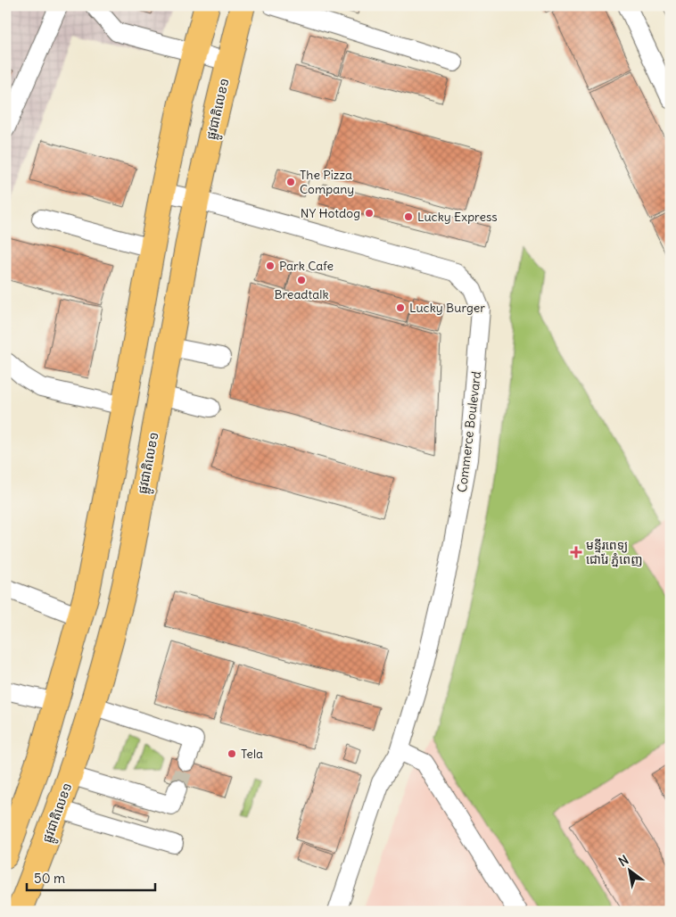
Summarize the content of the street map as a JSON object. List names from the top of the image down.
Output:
{
  "streets": {
    "highway": ["ផ្លូវជាតិលេខ១"],
    "street": ["Commerce Boulevard"]
  },
  "crossings": [
    ["ផ្លូវជាតិលេខ១", "Commerce Boulevard"]
  ],
  "places": {
    "other": [
      "The Pizza Company",
      "NY Hotdog",
      "Lucky Express",
      "Park Cafe",
      "Breadtalk",
      "Lucky Burger",
      "Tela"
    ],
    "health": ["មន្ទីរពេទ្យ ជោរែ ភ្នំពេញ"]
  },
  "scale_bar": "50 m",
  "north": "top left"
}
